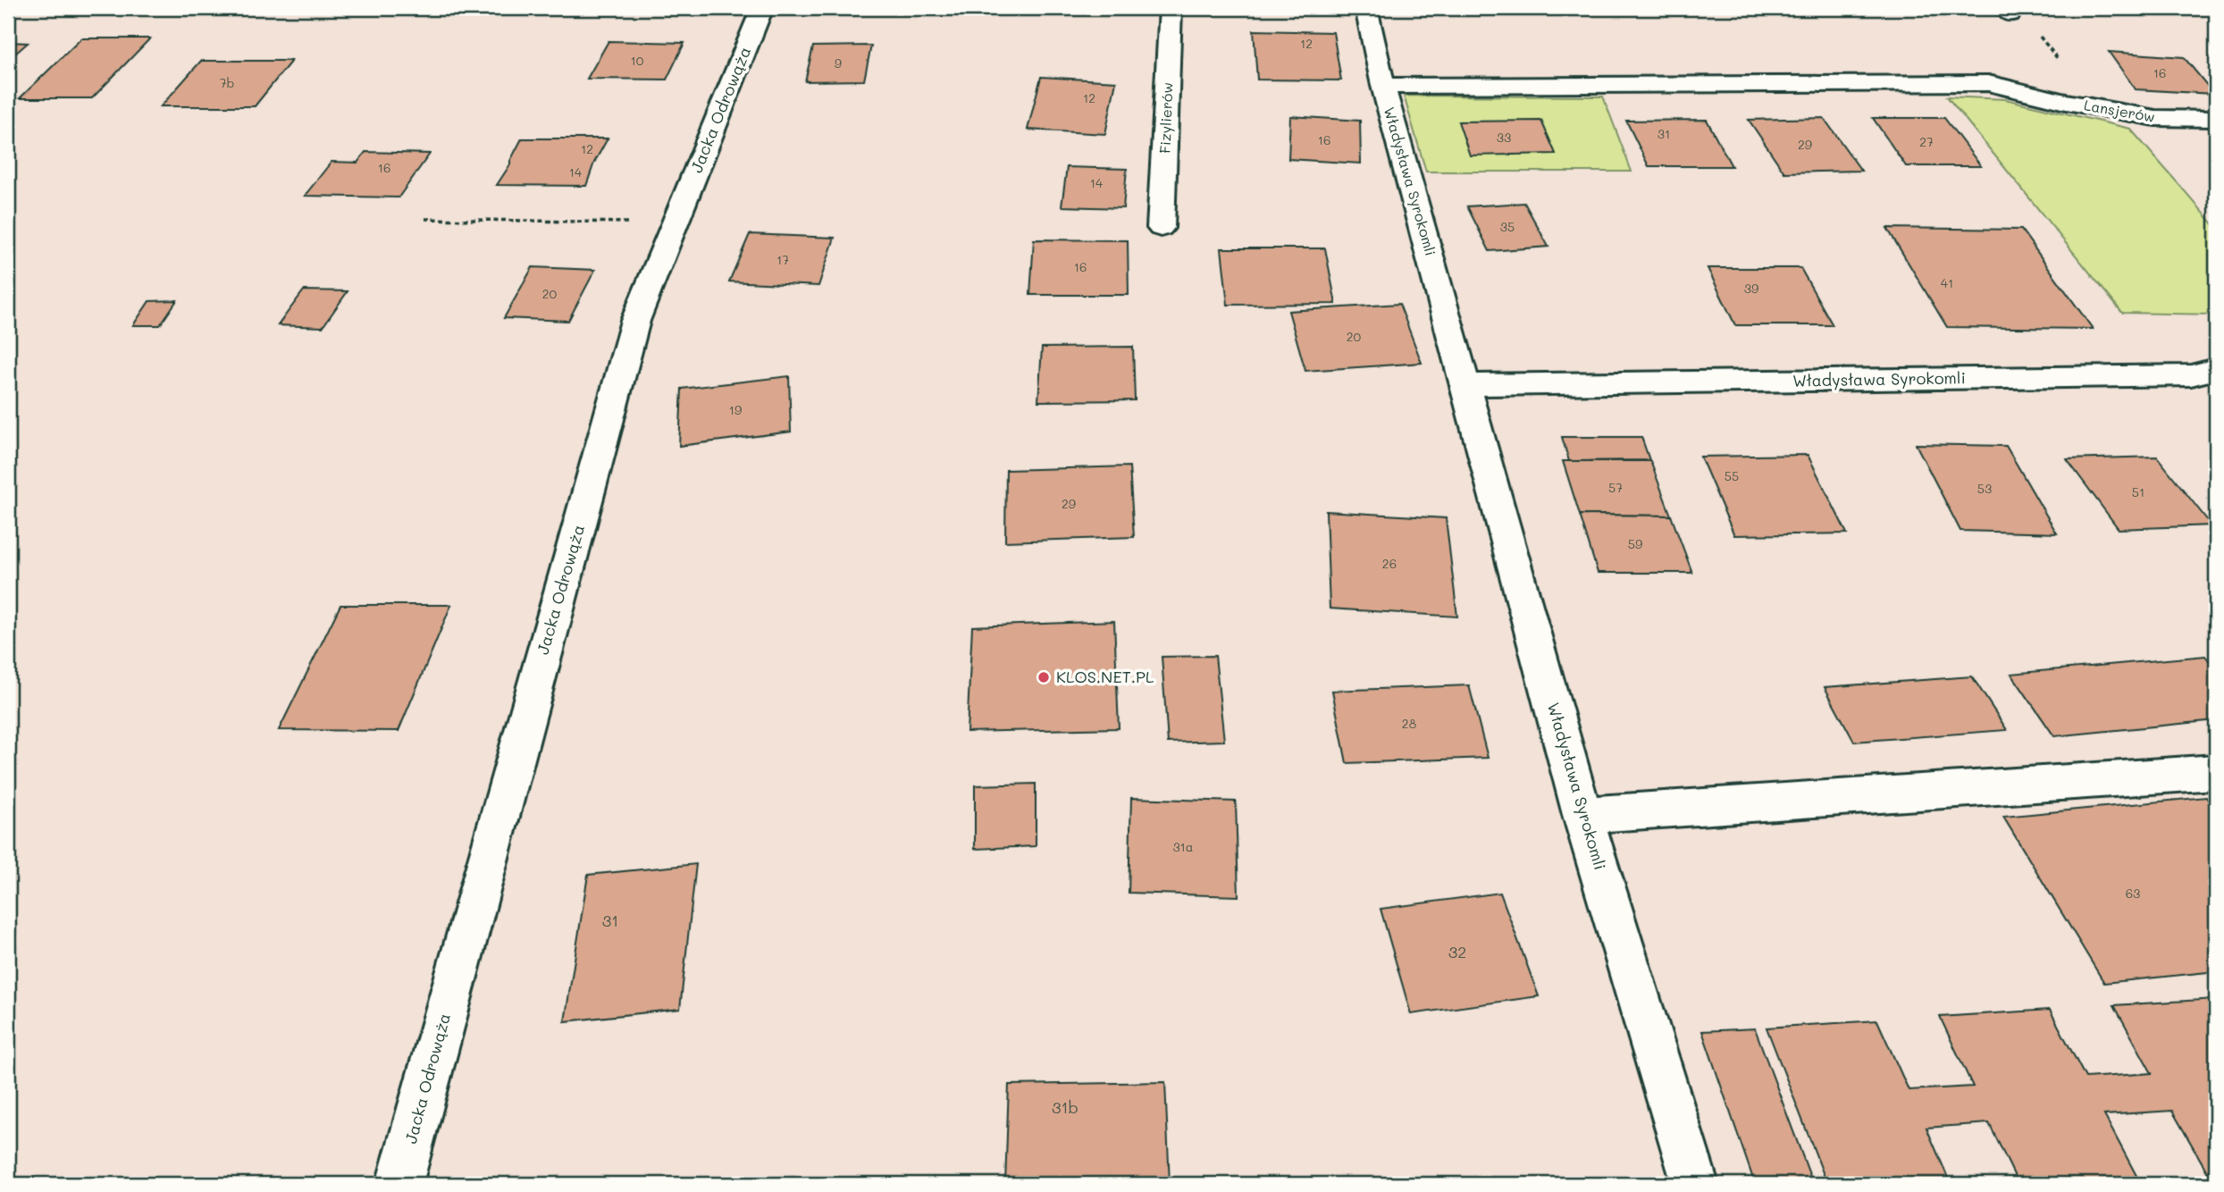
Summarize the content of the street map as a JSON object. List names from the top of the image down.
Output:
{
  "streets": {
    "street": [
      "Jacka Odrowąża",
      "Lansjerów",
      "Fizylierów",
      "Władysława Syrokomli"
    ]
  },
  "crossings": [
    ["Lansjerów", "Władysława Syrokomli"]
  ],
  "places": ["KLOS.NET.PL"],
  "house_numbers": [
    "12",
    "10",
    "9",
    "16",
    "7b",
    "12",
    "31",
    "33",
    "16",
    "27",
    "29",
    "12",
    "16",
    "14",
    "14",
    "35",
    "17",
    "16",
    "41",
    "39",
    "20",
    "20",
    "19",
    "55",
    "57",
    "53",
    "51",
    "29",
    "59",
    "26",
    "28",
    "31a",
    "63",
    "31",
    "32",
    "31b"
  ]
}
